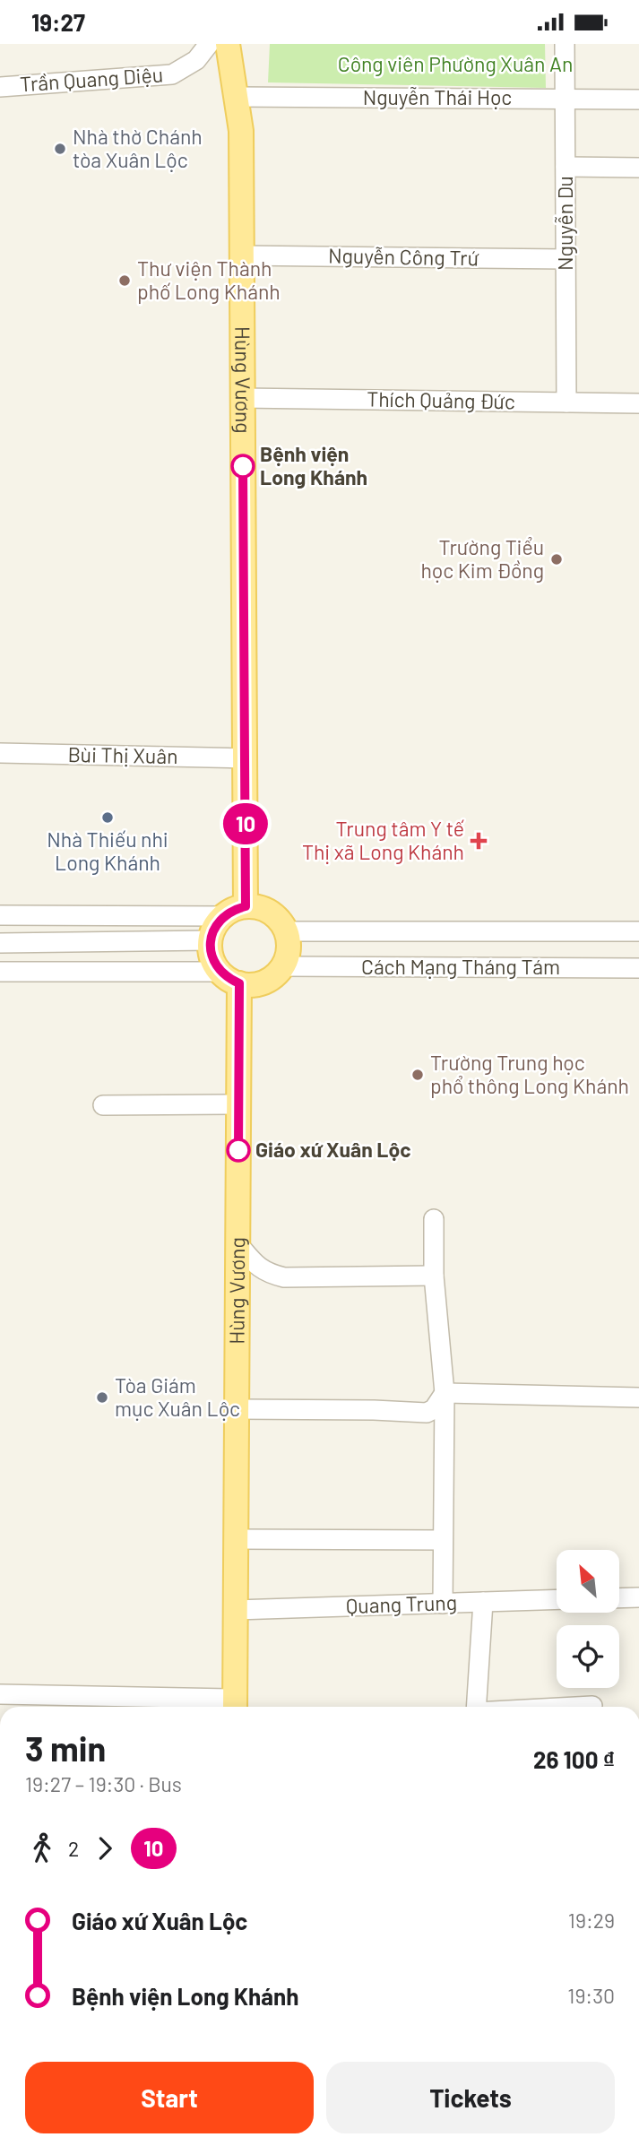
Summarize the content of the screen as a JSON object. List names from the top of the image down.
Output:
{
  "streets": {
    "main road": ["Hùng Vương"],
    "street": [
      "Trần Quang Diệu",
      "Nguyễn Thái Học",
      "Nguyễn Du",
      "Nguyễn Công Trứ",
      "Thích Quảng Đức",
      "Bùi Thị Xuân",
      "Cách Mạng Tháng Tám",
      "Quang Trung"
    ]
  },
  "crossings": [
    ["Nguyễn Thái Học", "Nguyễn Du"],
    ["Nguyễn Thái Học", "Hùng Vương"],
    ["Nguyễn Du", "Nguyễn Công Trứ"],
    ["Nguyễn Du", "Thích Quảng Đức"],
    ["Nguyễn Công Trứ", "Hùng Vương"],
    ["Hùng Vương", "Thích Quảng Đức"],
    ["Hùng Vương", "Bùi Thị Xuân"],
    ["Hùng Vương", "Cách Mạng Tháng Tám"],
    ["Hùng Vương", "Quang Trung"]
  ],
  "parks": ["Công viên Phường Xuân An"],
  "places": {
    "other": [
      "Nhà thờ Chánh tòa Xuân Lộc",
      "Thư viện Thành phố Long Khánh",
      "Bệnh viện Long Khánh",
      "Trường Tiểu học Kim Đồng",
      "Nhà Thiếu nhi Long Khánh",
      "Trường Trung học phổ thông Long Khánh",
      "Giáo xứ Xuân Lộc",
      "Tòa Giám mục Xuân Lộc"
    ],
    "health": ["Trung tâm Y tế Thị xã Long Khánh"]
  },
  "lines": ["bus line 10"],
  "north": "top left",
  "page": {
    "status": "19:27",
    "on_map": "10",
    "heading": ["3 min", "19:27 – 19:30 · Bus", "26 100 ₫"],
    "legs": ["2", "10"],
    "list": [
      {
        "name": "Giáo xứ Xuân Lộc",
        "value": "19:29"
      },
      {
        "name": "Bệnh viện Long Khánh",
        "value": "19:30"
      }
    ],
    "buttons": ["Start", "Tickets"]
  }
}
